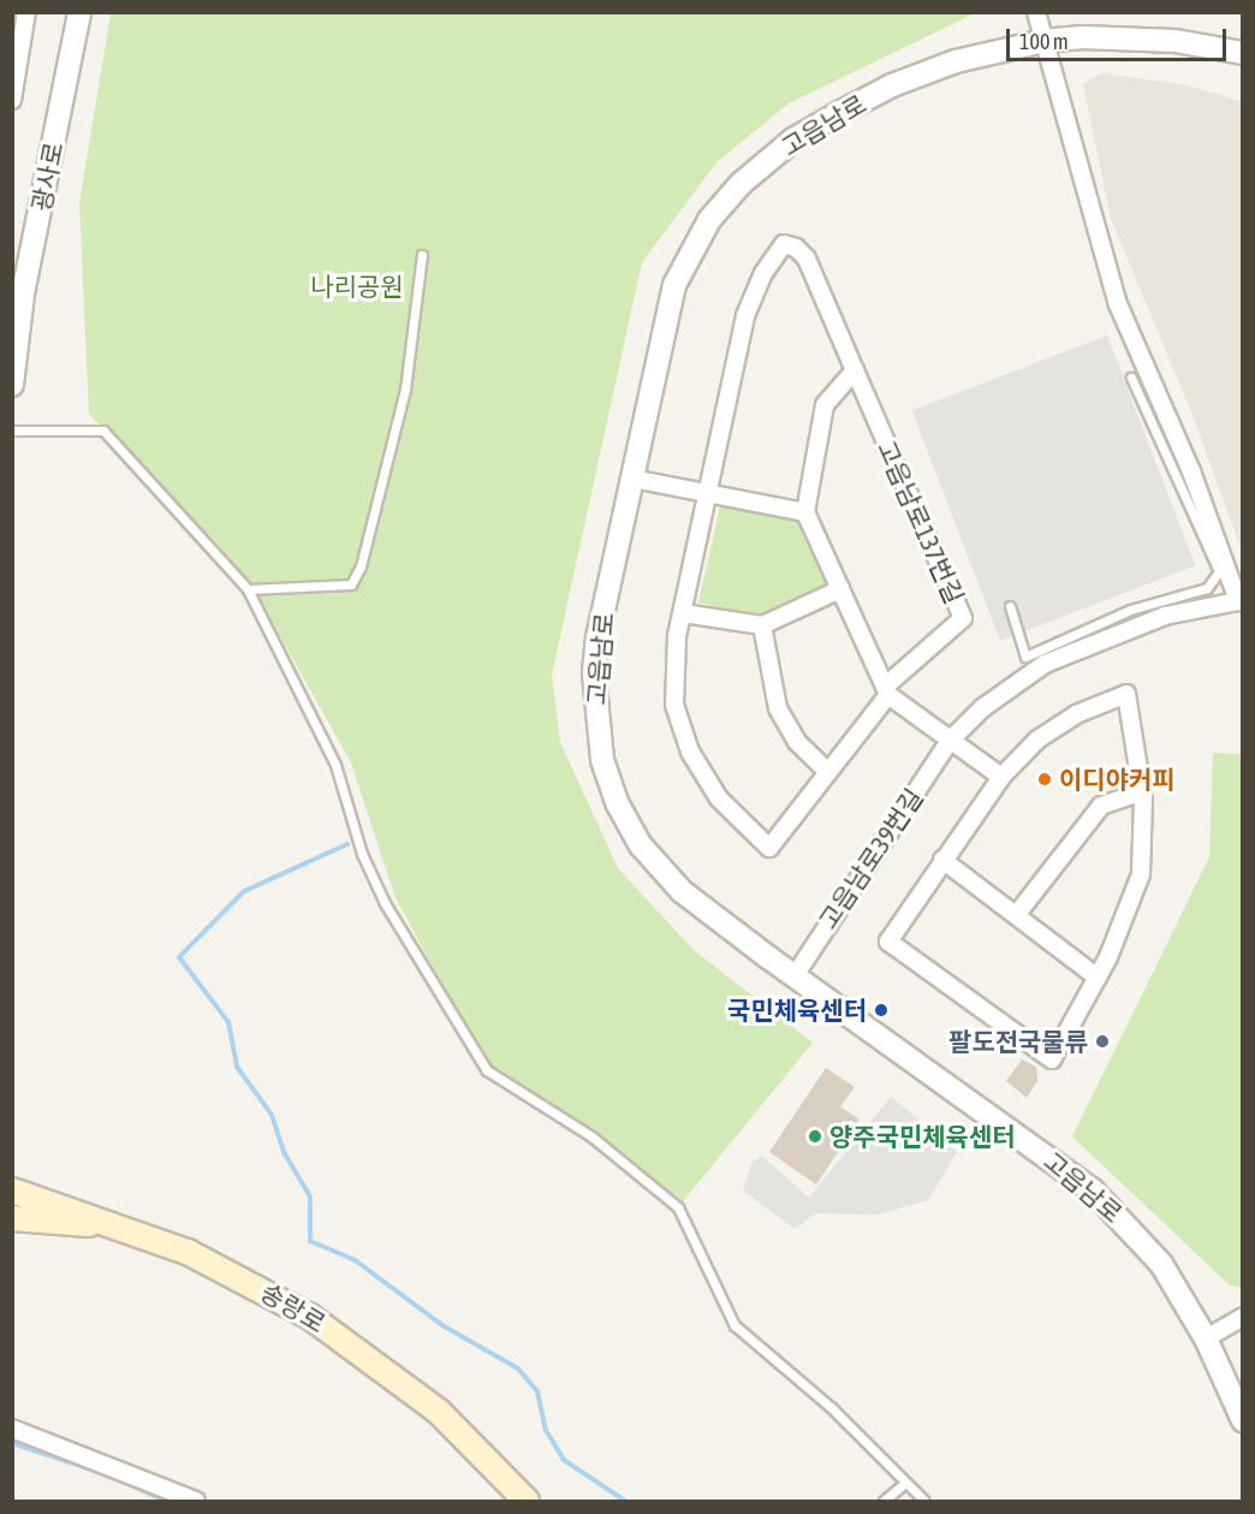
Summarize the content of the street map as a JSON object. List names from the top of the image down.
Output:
{
  "streets": {
    "main road": ["송랑로"],
    "street": [
      "고읍남로",
      "광사로",
      "고읍남로137번길",
      "고읍남로39번길"
    ]
  },
  "crossings": [
    ["고읍남로", "고읍남로39번길"]
  ],
  "parks": ["나리공원"],
  "places": [
    "이디야커피",
    "국민체육센터",
    "팔도전국물류",
    "양주국민체육센터"
  ],
  "scale_bar": "100 m"
}
